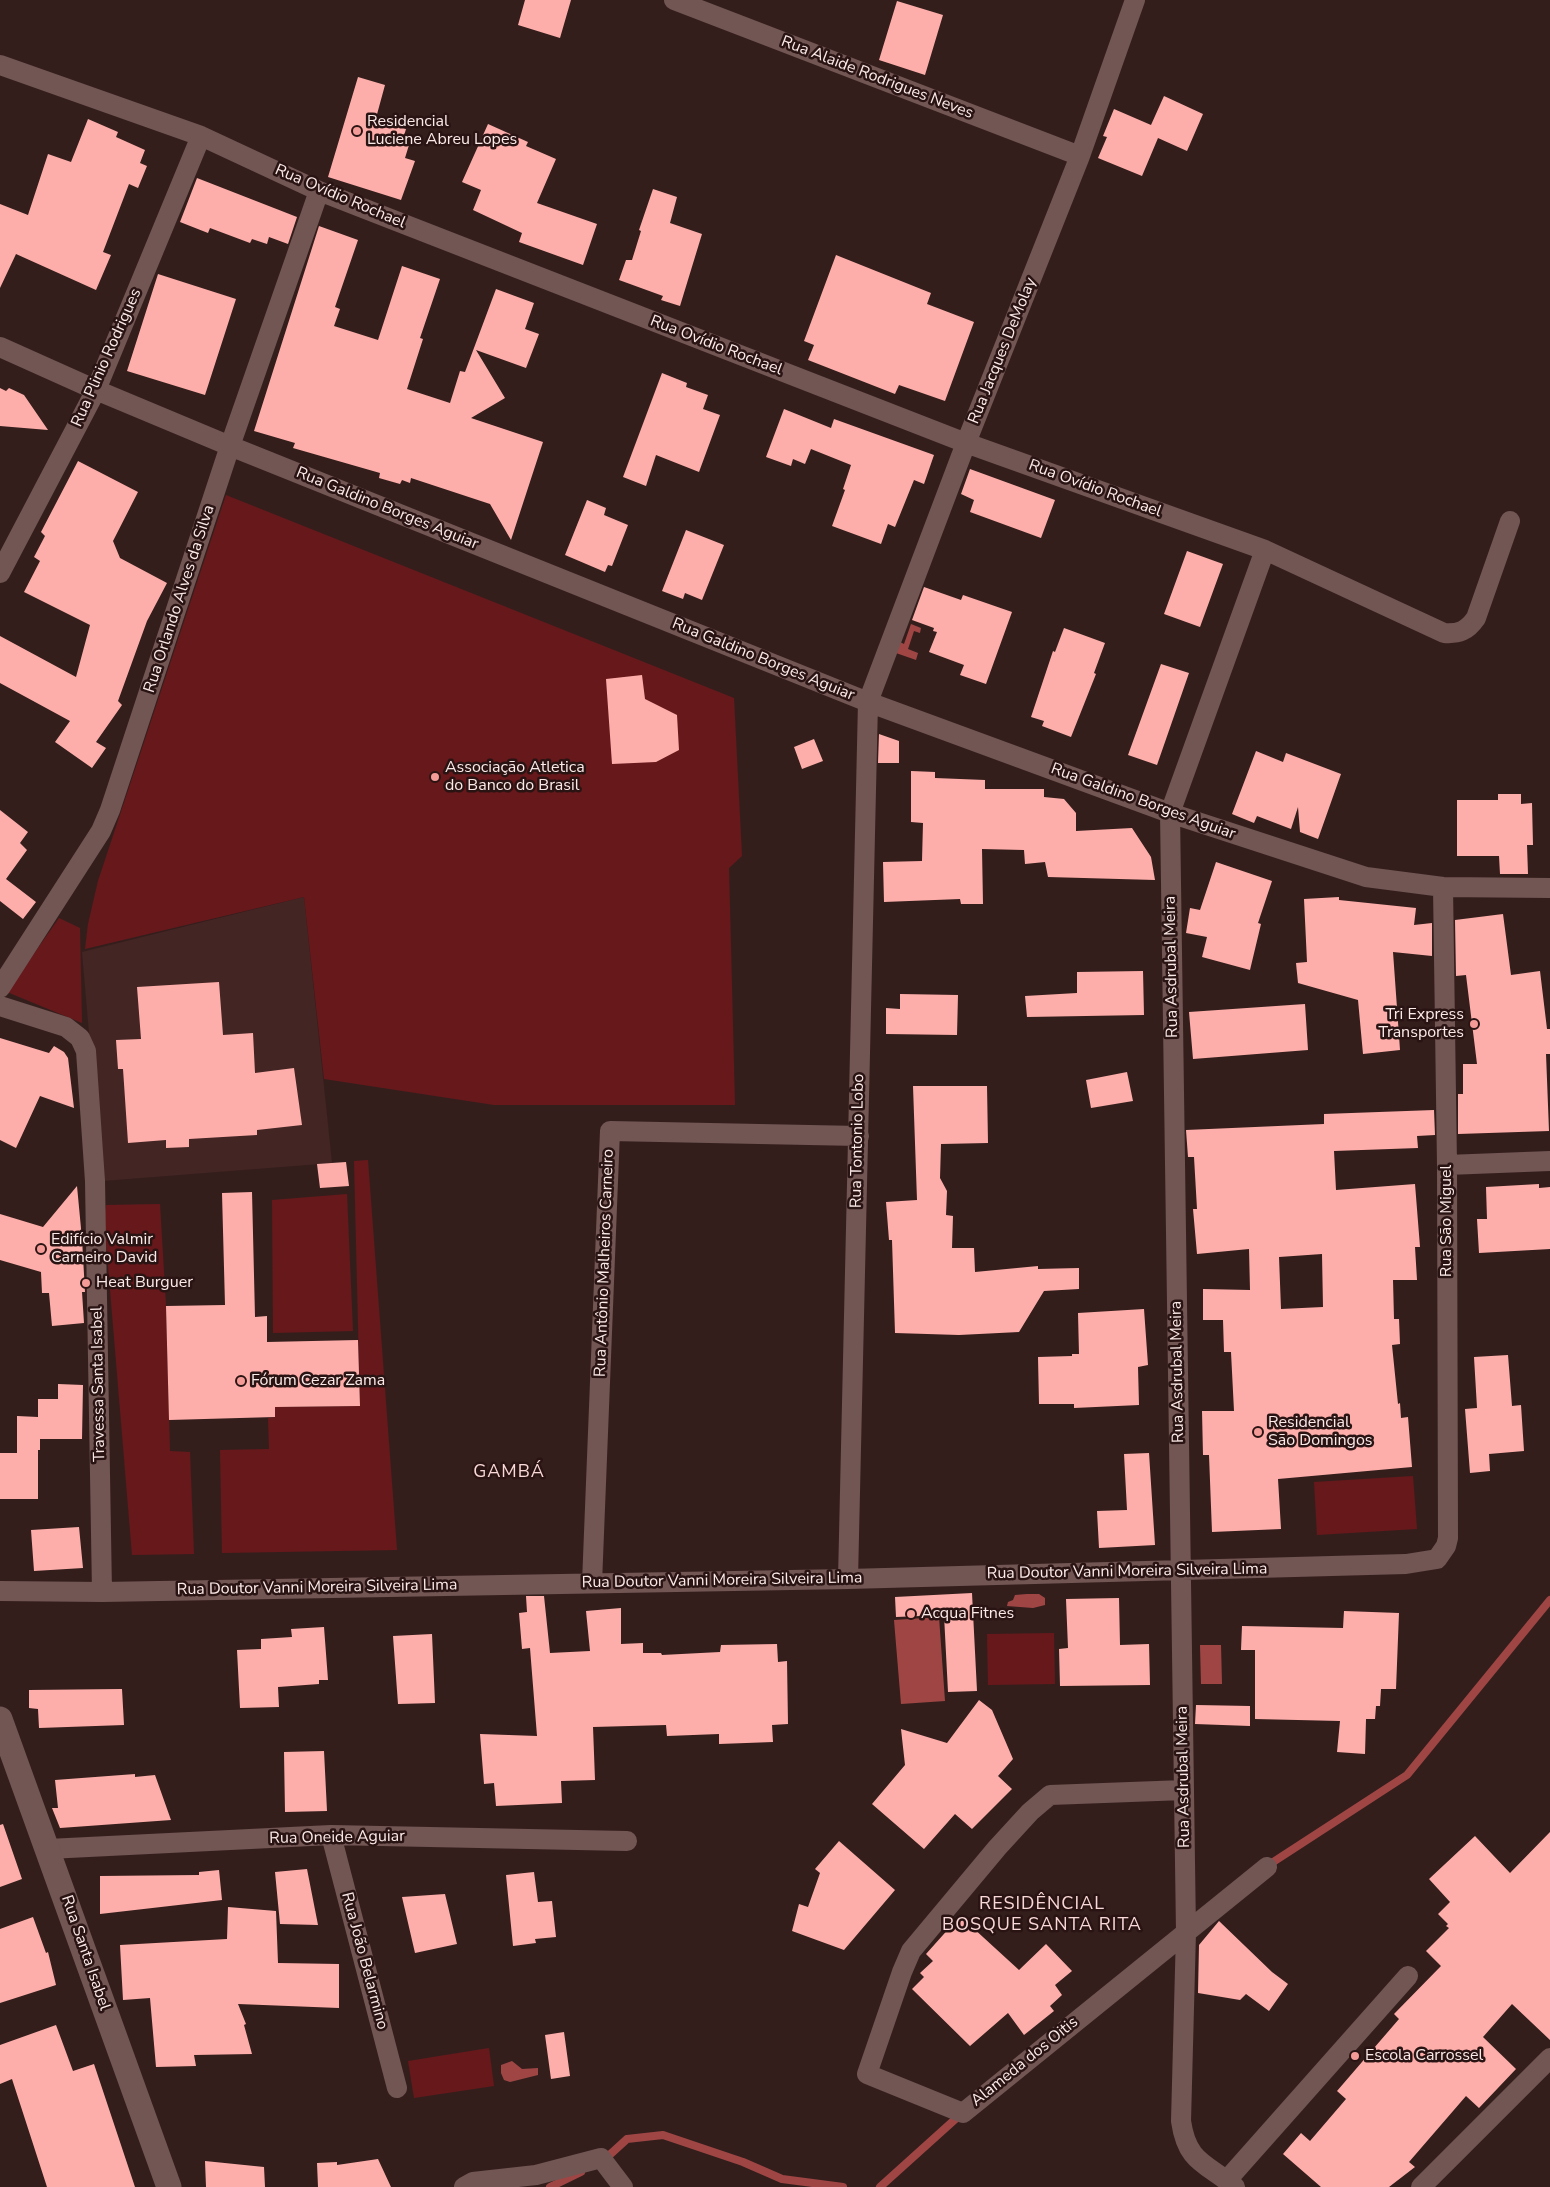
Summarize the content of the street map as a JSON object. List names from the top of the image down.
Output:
{
  "streets": {
    "street": [
      "Rua Alaide Rodrigues Neves",
      "Rua Ovídio Rochael",
      "Rua Jacques DeMolay",
      "Rua Plinio Rodrigues",
      "Rua Galdino Borges Aguiar",
      "Rua Orlando Alves da Silva",
      "Rua Asdrubal Meira",
      "Rua Tontonio Lobo",
      "Rua São Miguel",
      "Rua Antônio Malheiros Carneiro",
      "Travessa Santa Isabel",
      "Rua Doutor Vanni Moreira Silveira Lima",
      "Rua Oneide Aguiar",
      "Rua Santa Isabel",
      "Rua João Belarmino",
      "Alameda dos Oitis"
    ]
  },
  "crossings": [
    ["Rua Alaide Rodrigues Neves", "Rua Jacques DeMolay"],
    ["Rua Ovídio Rochael", "Rua Jacques DeMolay"],
    ["Rua Ovídio Rochael", "Rua Plinio Rodrigues"],
    ["Rua Ovídio Rochael", "Rua Orlando Alves da Silva"],
    ["Rua Ovídio Rochael", "Rua Asdrubal Meira"],
    ["Rua Jacques DeMolay", "Rua Galdino Borges Aguiar"],
    ["Rua Jacques DeMolay", "Rua Tontonio Lobo"],
    ["Rua Plinio Rodrigues", "Rua Galdino Borges Aguiar"],
    ["Rua Galdino Borges Aguiar", "Rua Orlando Alves da Silva"],
    ["Rua Galdino Borges Aguiar", "Rua Asdrubal Meira"],
    ["Rua Galdino Borges Aguiar", "Rua Tontonio Lobo"],
    ["Rua Galdino Borges Aguiar", "Rua São Miguel"],
    ["Rua Asdrubal Meira", "Rua Doutor Vanni Moreira Silveira Lima"],
    ["Rua Asdrubal Meira", "Alameda dos Oitis"],
    ["Rua Tontonio Lobo", "Rua Antônio Malheiros Carneiro"],
    ["Rua Tontonio Lobo", "Rua Doutor Vanni Moreira Silveira Lima"],
    ["Rua São Miguel", "Rua Doutor Vanni Moreira Silveira Lima"],
    ["Rua Antônio Malheiros Carneiro", "Rua Doutor Vanni Moreira Silveira Lima"],
    ["Travessa Santa Isabel", "Rua Doutor Vanni Moreira Silveira Lima"],
    ["Rua Oneide Aguiar", "Rua Santa Isabel"],
    ["Rua Oneide Aguiar", "Rua João Belarmino"]
  ],
  "districts": ["GAMBÁ", "RESIDÊNCIAL BOSQUE SANTA RITA"],
  "places": [
    "Residencial Luciene Abreu Lopes",
    "Associação Atletica do Banco do Brasil",
    "Tri Express Transportes",
    "Edifício Valmir Carneiro David",
    "Heat Burguer",
    "Fórum Cezar Zama",
    "Residencial São Domingos",
    "Acqua Fitnes",
    "Escola Carrossel"
  ]
}
